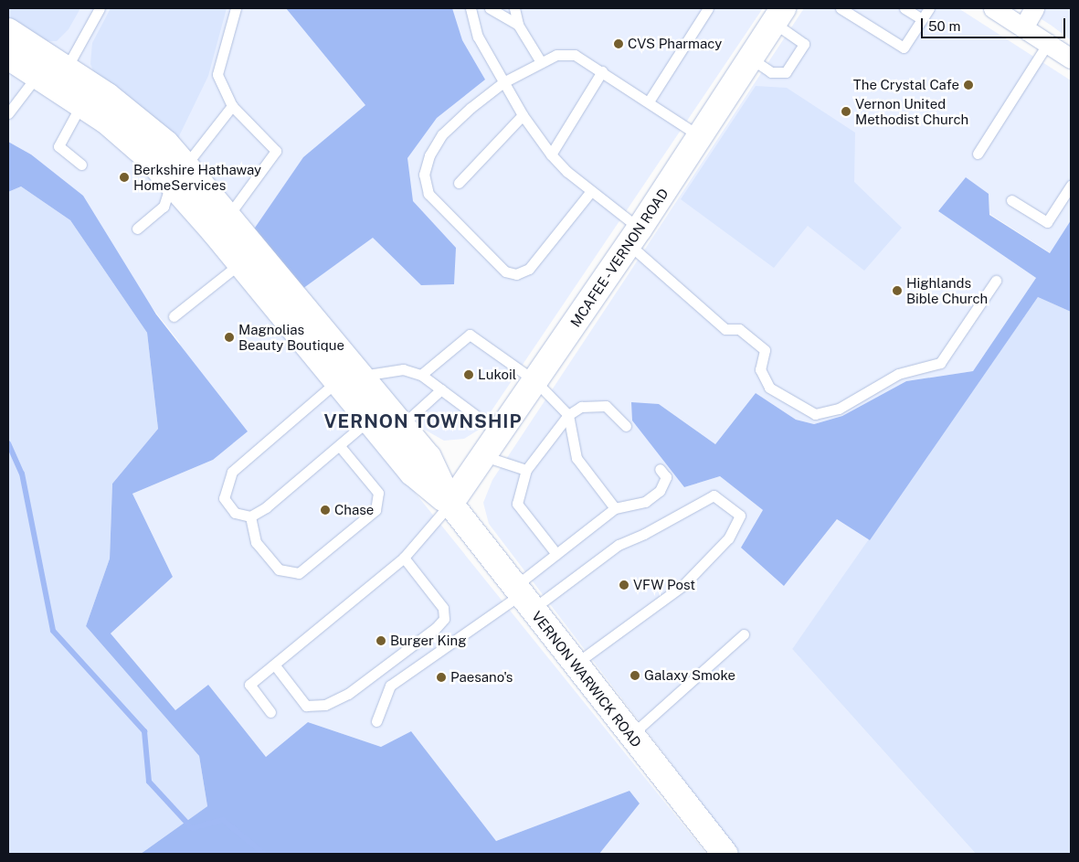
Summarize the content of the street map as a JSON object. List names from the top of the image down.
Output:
{
  "streets": {
    "main road": ["MCAFEE - VERNON ROAD", "VERNON WARWICK ROAD"]
  },
  "crossings": [
    ["MCAFEE - VERNON ROAD", "VERNON WARWICK ROAD"]
  ],
  "districts": ["VERNON TOWNSHIP"],
  "places": [
    "CVS Pharmacy",
    "The Crystal Cafe",
    "Vernon United Methodist Church",
    "Berkshire Hathaway HomeServices",
    "Highlands Bible Church",
    "Magnolias Beauty Boutique",
    "Lukoil",
    "Chase",
    "VFW Post",
    "Burger King",
    "Galaxy Smoke",
    "Paesano's"
  ],
  "scale_bar": "50 m"
}
